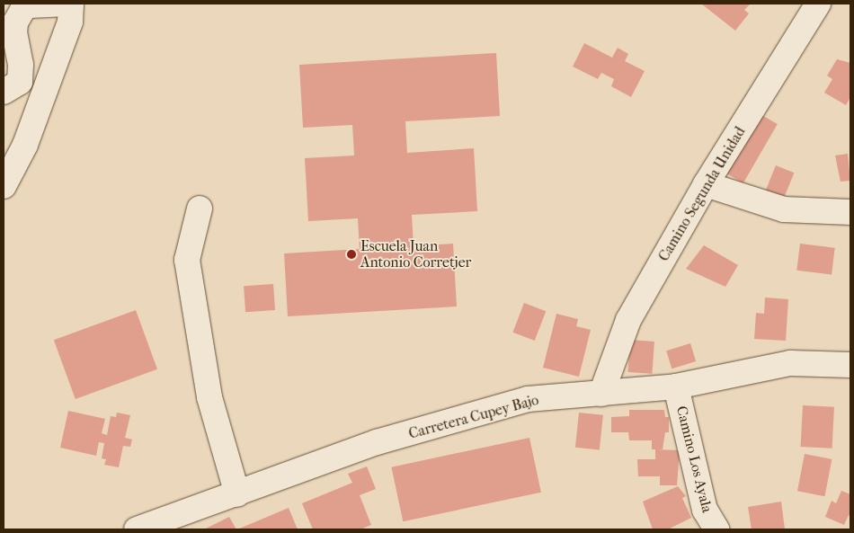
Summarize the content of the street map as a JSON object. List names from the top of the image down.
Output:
{
  "streets": {
    "street": ["Camino Segunda Unidad", "Carretera Cupey Bajo", "Camino Los Ayala"]
  },
  "crossings": [
    ["Camino Segunda Unidad", "Carretera Cupey Bajo"],
    ["Carretera Cupey Bajo", "Camino Los Ayala"]
  ],
  "places": ["Escuela Juan Antonio Corretjer"]
}
